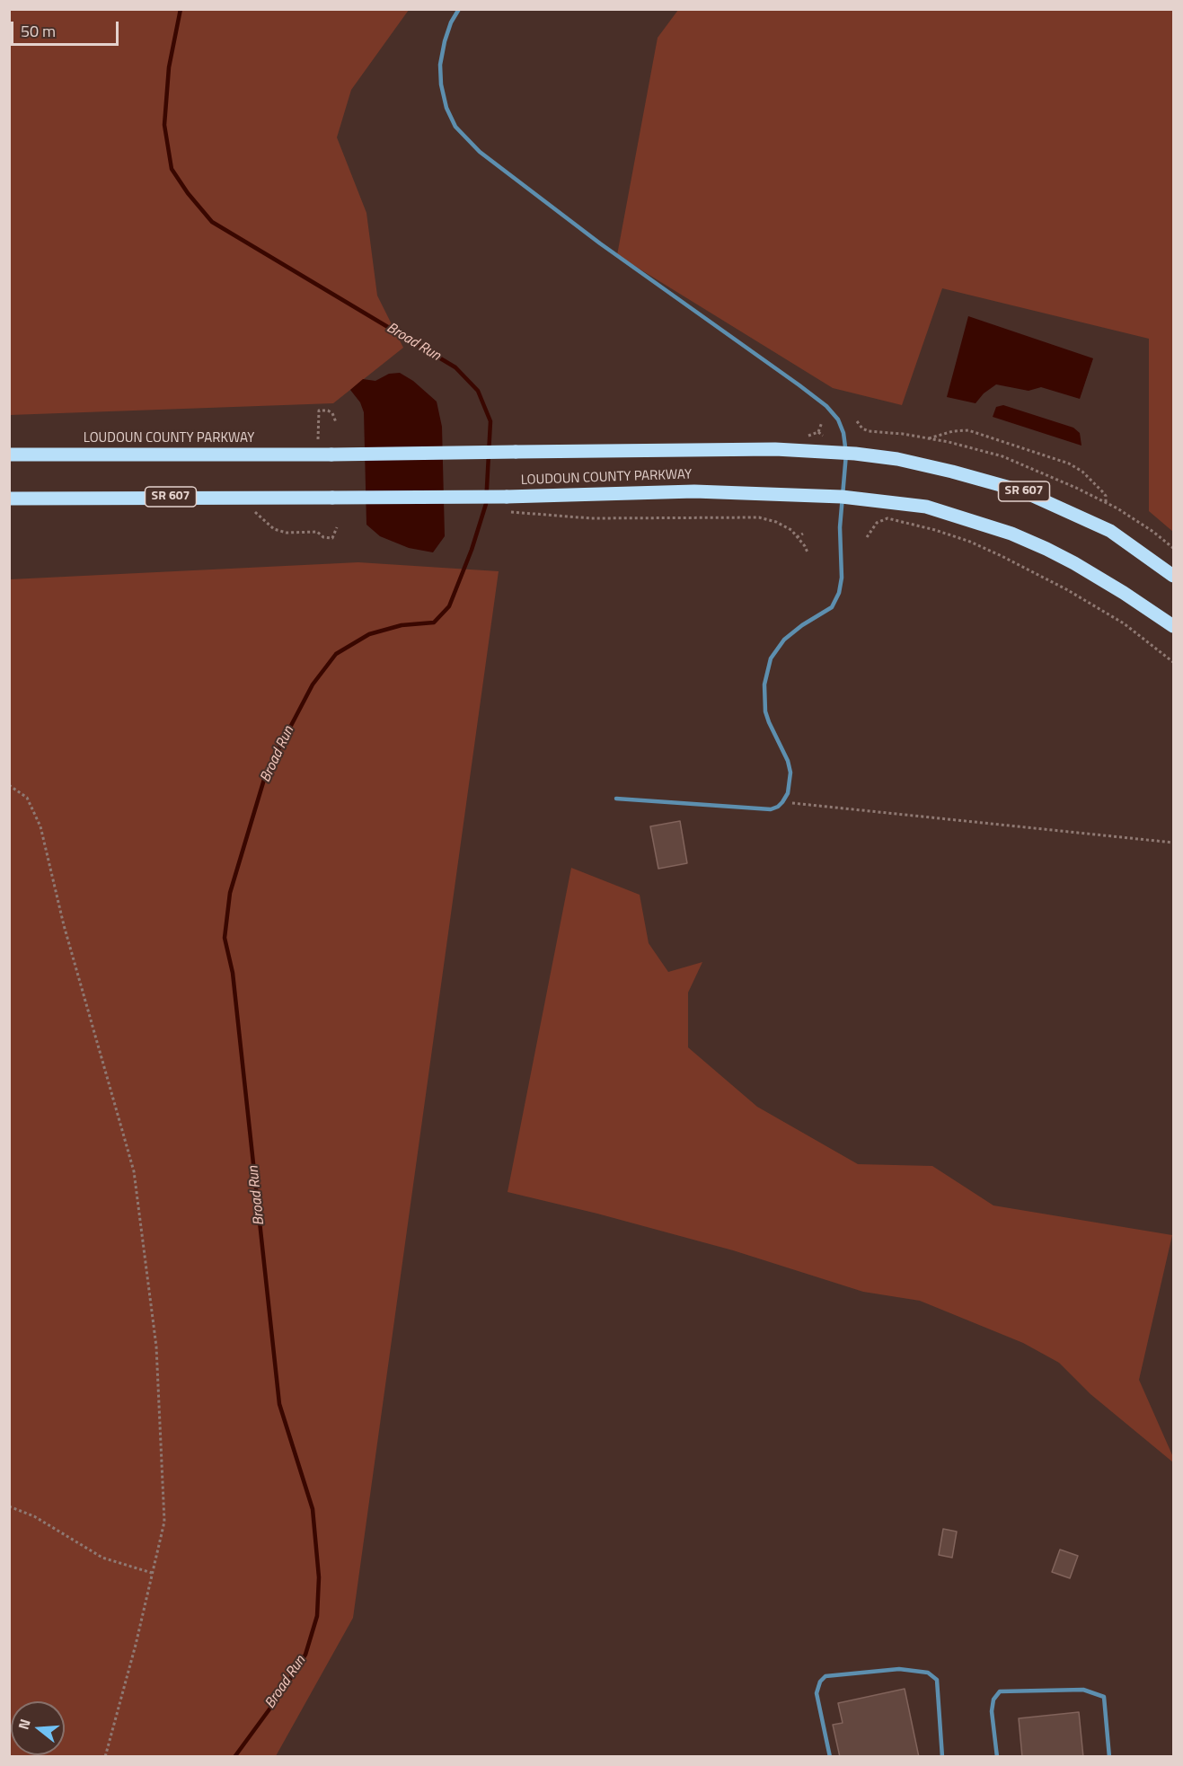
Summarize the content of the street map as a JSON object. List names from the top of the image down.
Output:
{
  "streets": {
    "main road": ["LOUDOUN COUNTY PARKWAY", "SR 607"]
  },
  "water": ["Broad Run"],
  "scale_bar": "50 m",
  "north": "left"
}
